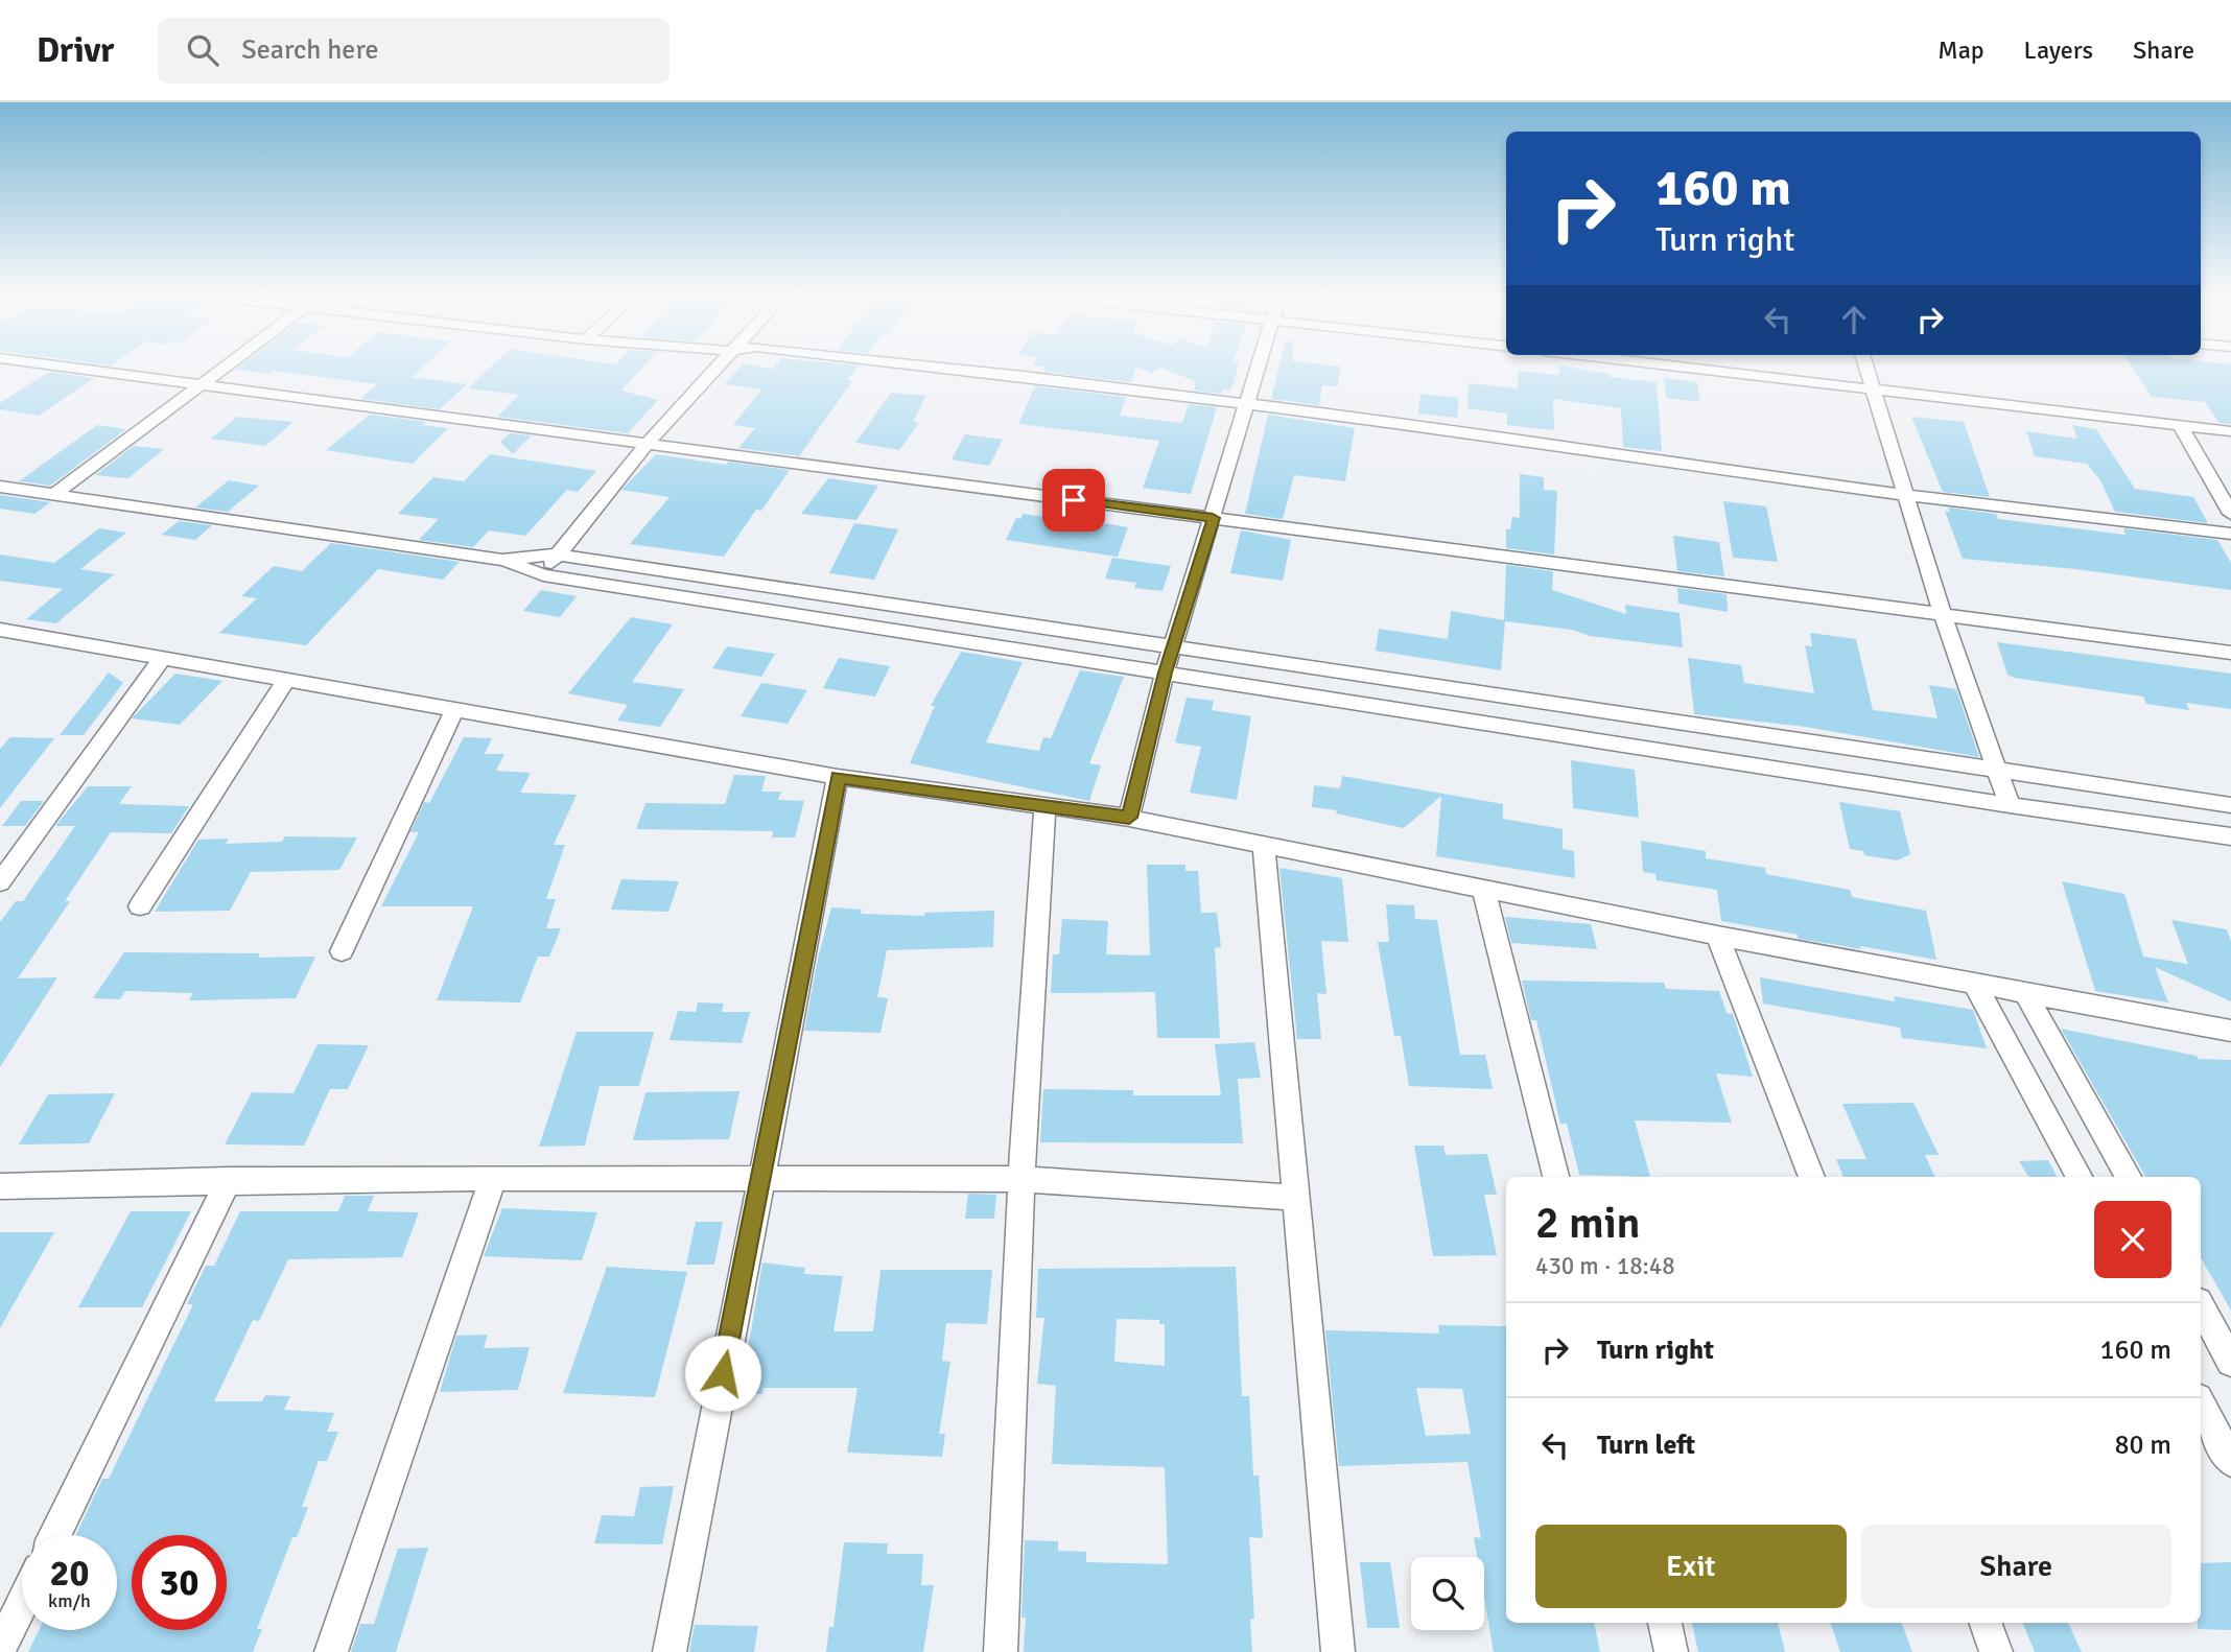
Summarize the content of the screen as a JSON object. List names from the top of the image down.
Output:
{
  "page": {
    "header": "Drivr",
    "search": "Search here",
    "nav": ["Map", "Layers", "Share"],
    "turn": ["160 m", "Turn right"],
    "heading": ["2 min", "430 m · 18:48"],
    "list": [
      {
        "name": "Turn right",
        "value": "160 m"
      },
      {
        "name": "Turn left",
        "value": "80 m"
      }
    ],
    "buttons": ["Exit", "Share"],
    "speed": "20 km/h",
    "limit": "30"
  }
}
